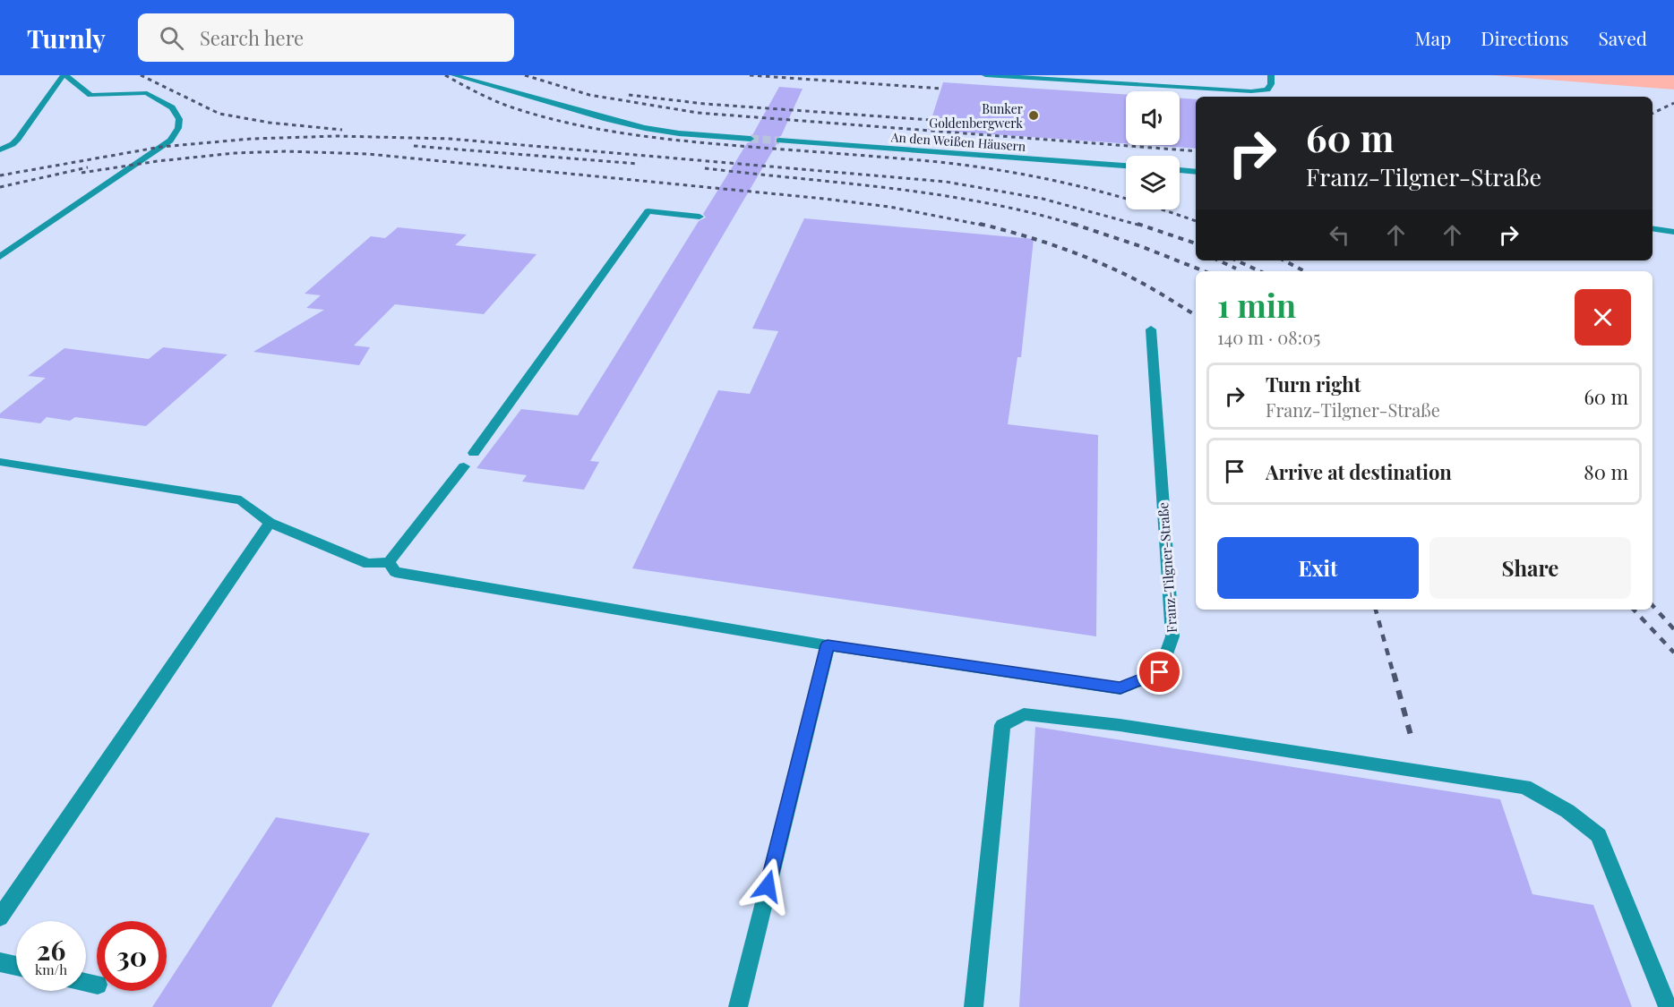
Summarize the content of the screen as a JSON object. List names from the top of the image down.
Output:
{
  "streets": {
    "street": ["An den Weißen Häusern", "Franz-Tilgner-Straße"]
  },
  "places": ["Bunker Goldenbergwerk"],
  "page": {
    "header": "Turnly",
    "search": "Search here",
    "nav": ["Map", "Directions", "Saved"],
    "turn": ["60 m", "Franz-Tilgner-Straße"],
    "heading": ["1 min", "140 m · 08:05"],
    "list": [
      {
        "name": "Turn right",
        "note": "Franz-Tilgner-Straße",
        "value": "60 m"
      },
      {
        "name": "Arrive at destination",
        "value": "80 m"
      }
    ],
    "buttons": ["Exit", "Share"],
    "speed": "26 km/h",
    "limit": "30"
  }
}
